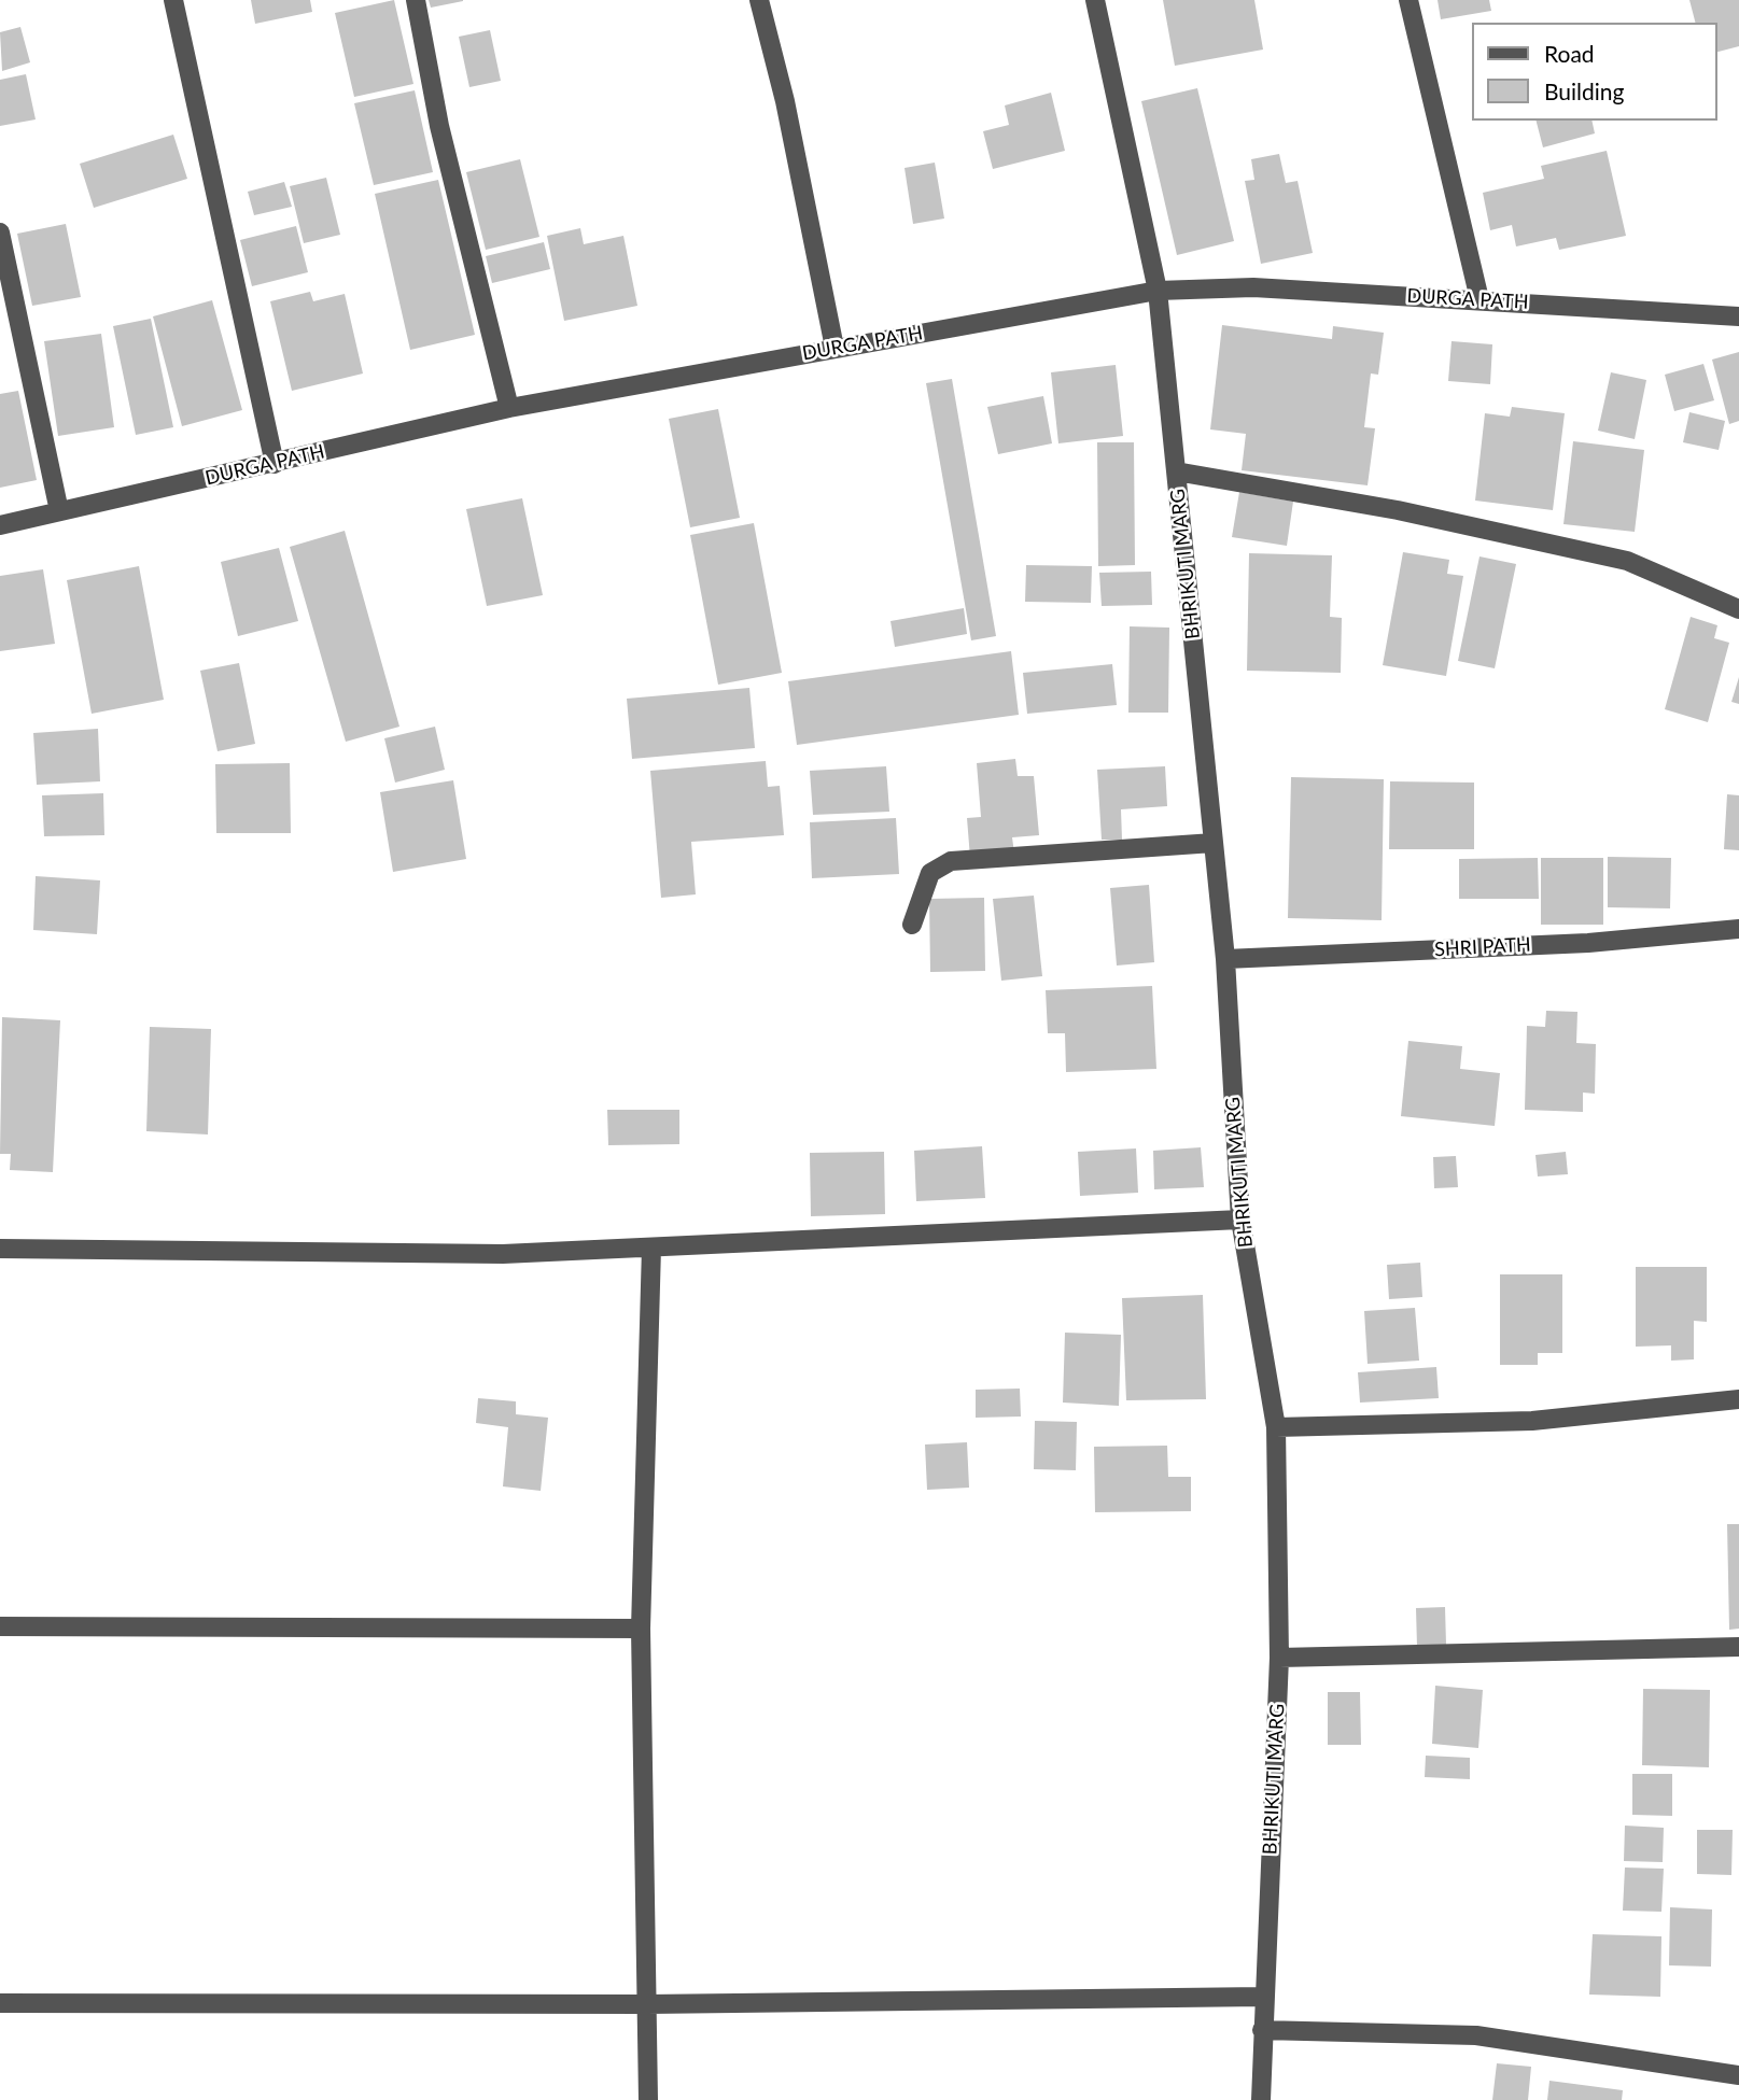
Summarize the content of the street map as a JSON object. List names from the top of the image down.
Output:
{
  "streets": {
    "street": ["DURGA PATH", "BHRIKUTI MARG", "SHRI PATH"]
  },
  "crossings": [
    ["DURGA PATH", "BHRIKUTI MARG"],
    ["BHRIKUTI MARG", "SHRI PATH"]
  ],
  "legend": ["Road", "Building"]
}
